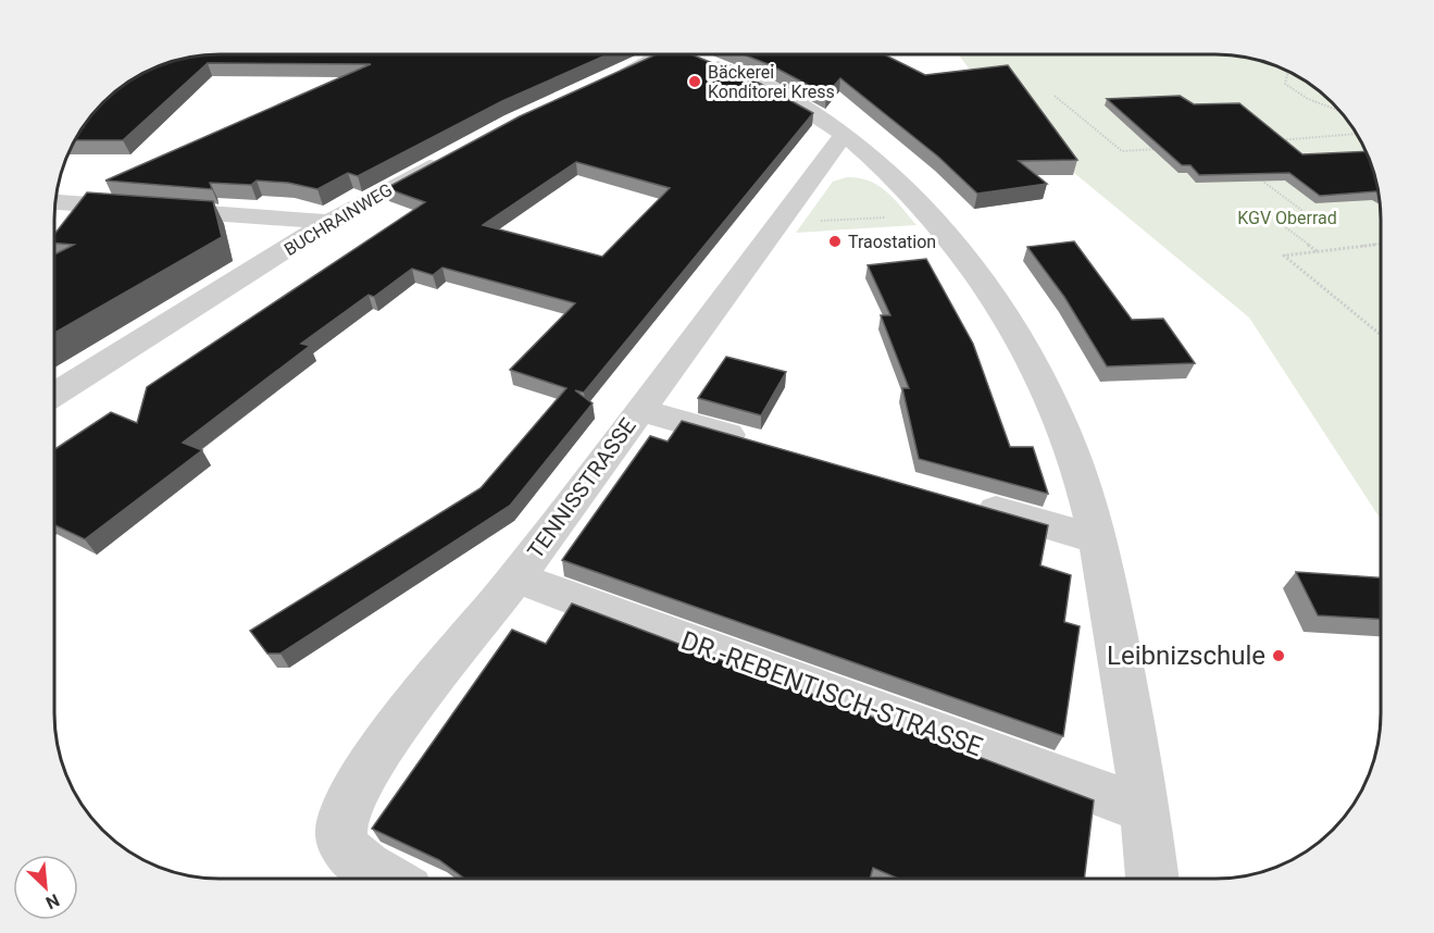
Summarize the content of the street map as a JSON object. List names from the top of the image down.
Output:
{
  "streets": {
    "street": ["BUCHRAINWEG", "TENNISSTRASSE", "DR.-REBENTISCH-STRASSE"]
  },
  "crossings": [
    ["TENNISSTRASSE", "DR.-REBENTISCH-STRASSE"]
  ],
  "parks": ["KGV Oberrad"],
  "places": ["Bäckerei Konditorei Kress", "Traostation", "Leibnizschule"],
  "north": "bottom right"
}
